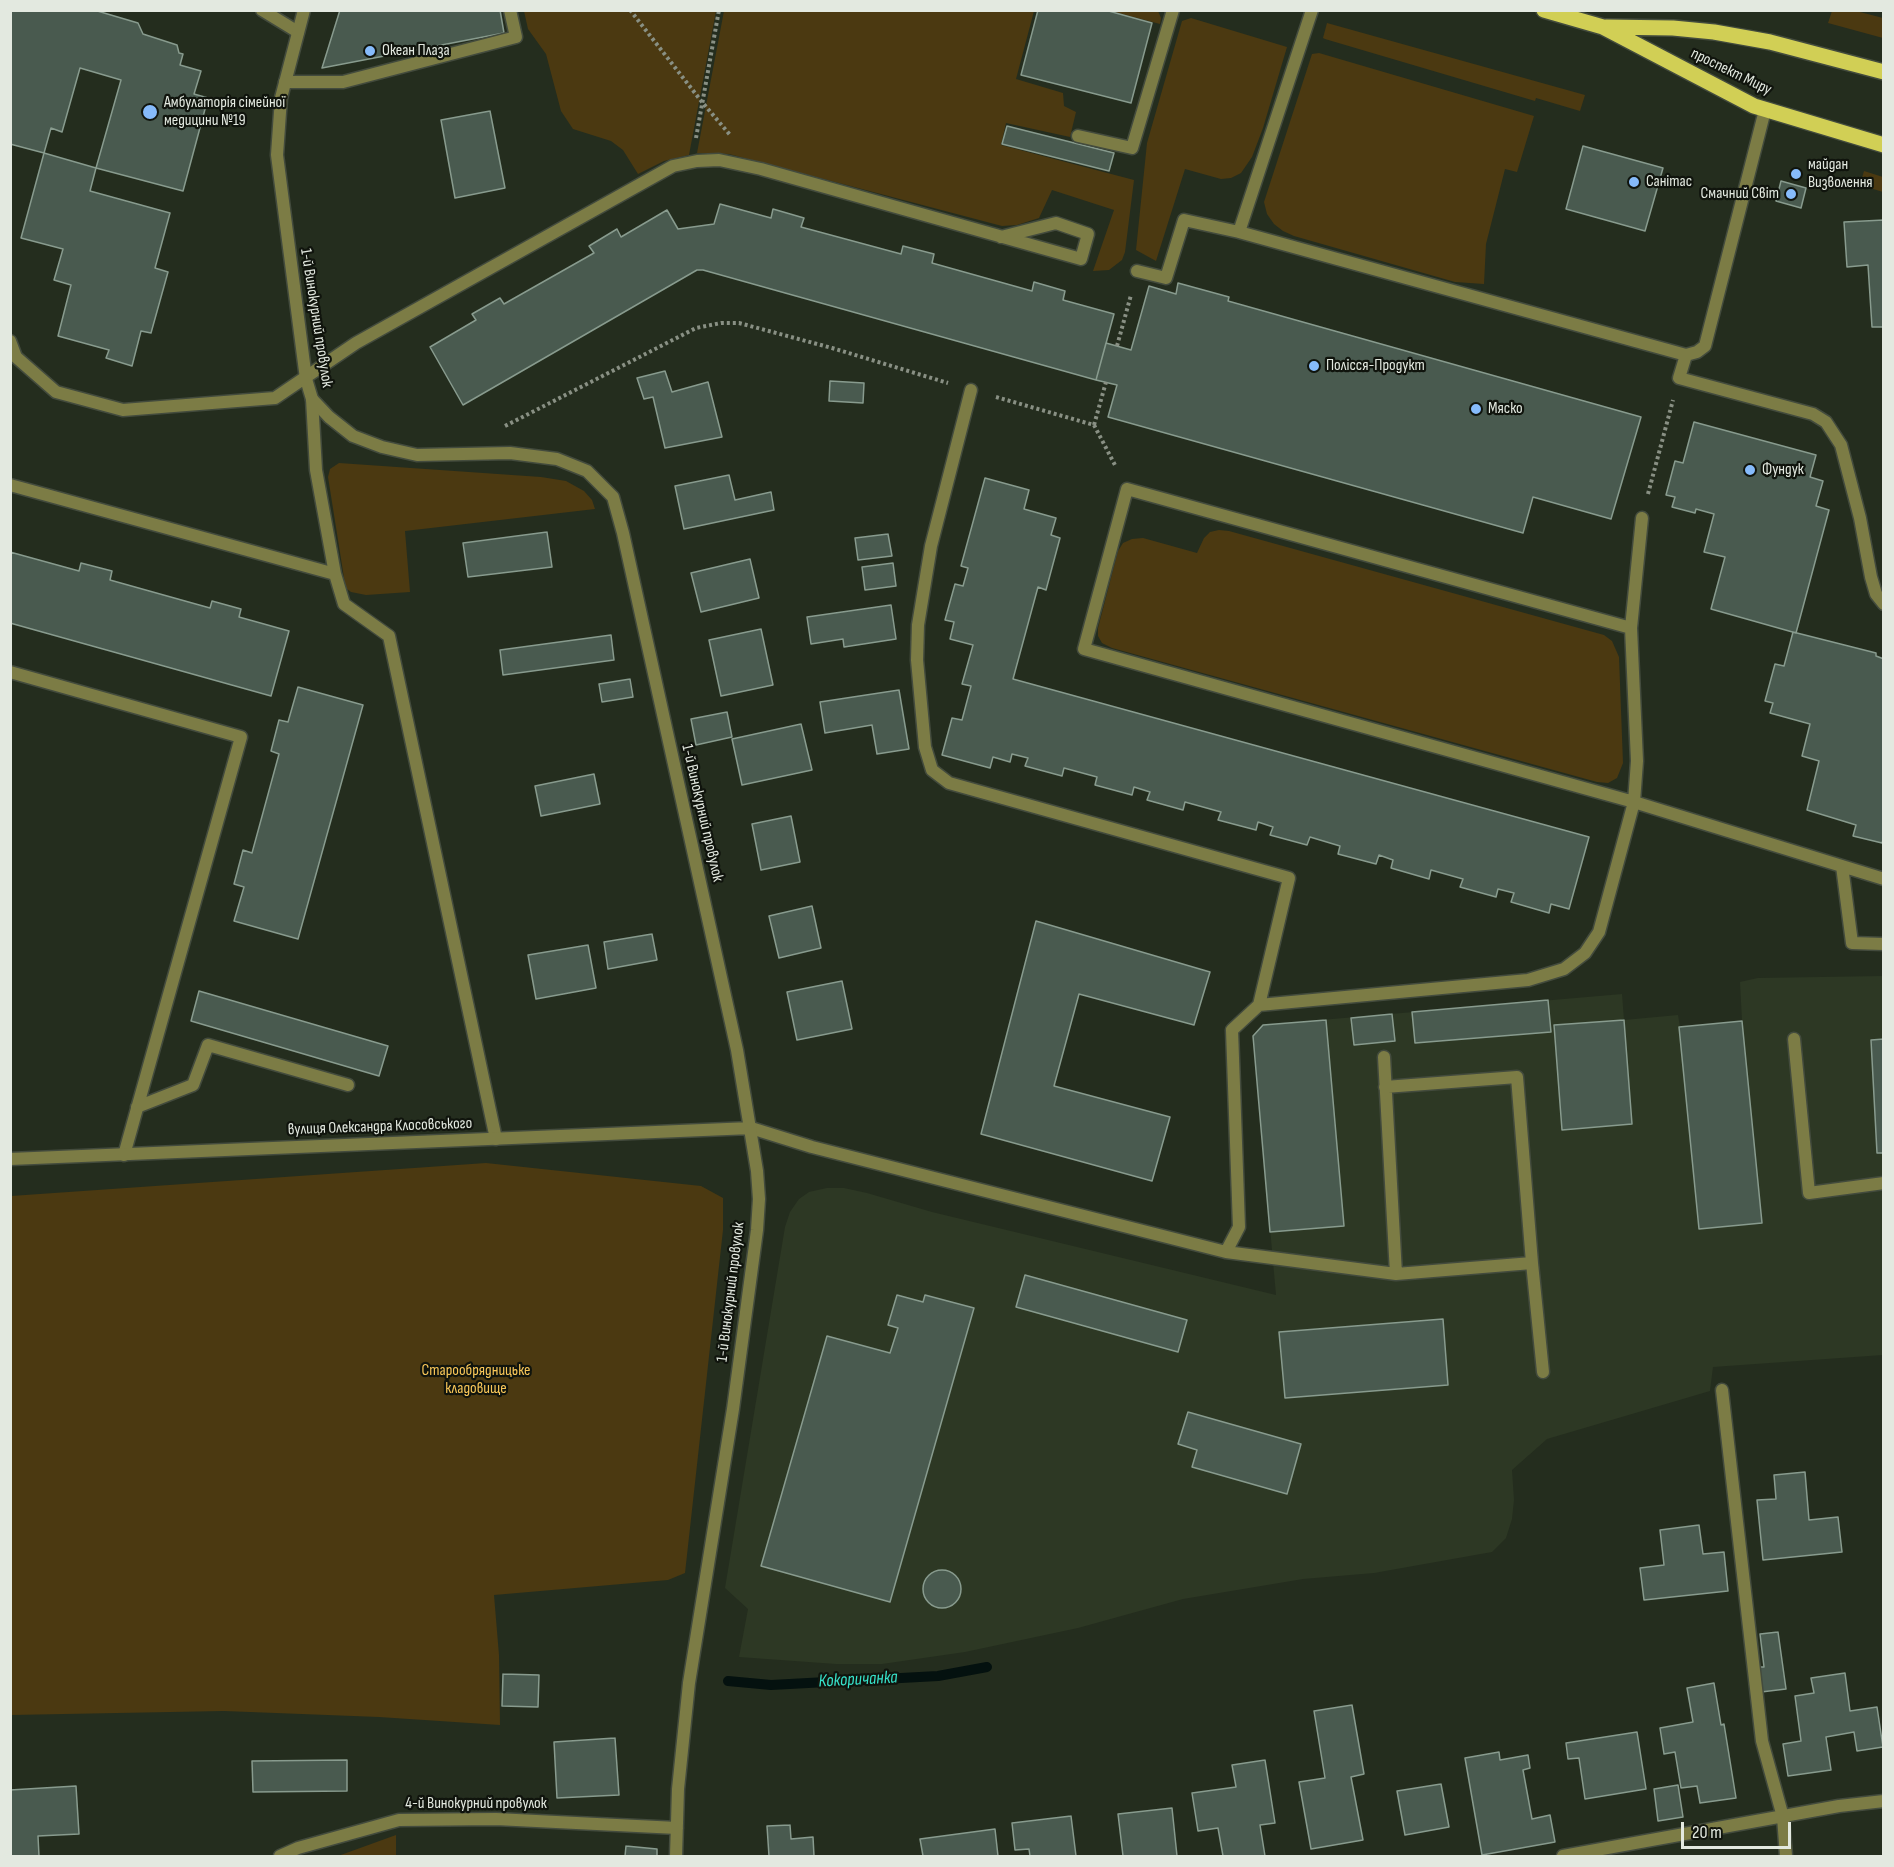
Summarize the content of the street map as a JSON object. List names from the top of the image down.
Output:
{
  "streets": {
    "main road": ["проспект Миру"],
    "street": ["1-й Винокурний провулок", "вулиця Олександра Клосовського", "4-й Винокурний провулок"]
  },
  "crossings": [
    ["1-й Винокурний провулок", "вулиця Олександра Клосовського"],
    ["1-й Винокурний провулок", "4-й Винокурний провулок"]
  ],
  "water": ["Кокоричанка"],
  "parks": ["Старообрядницьке кладовище"],
  "places": [
    "Океан Плаза",
    "Амбулаторія сімейної медицини №19",
    "майдан Визволення",
    "Санітас",
    "Смачний Світ",
    "Полісся-Продукт",
    "Мяско",
    "Фундук"
  ],
  "scale_bar": "20 m"
}
